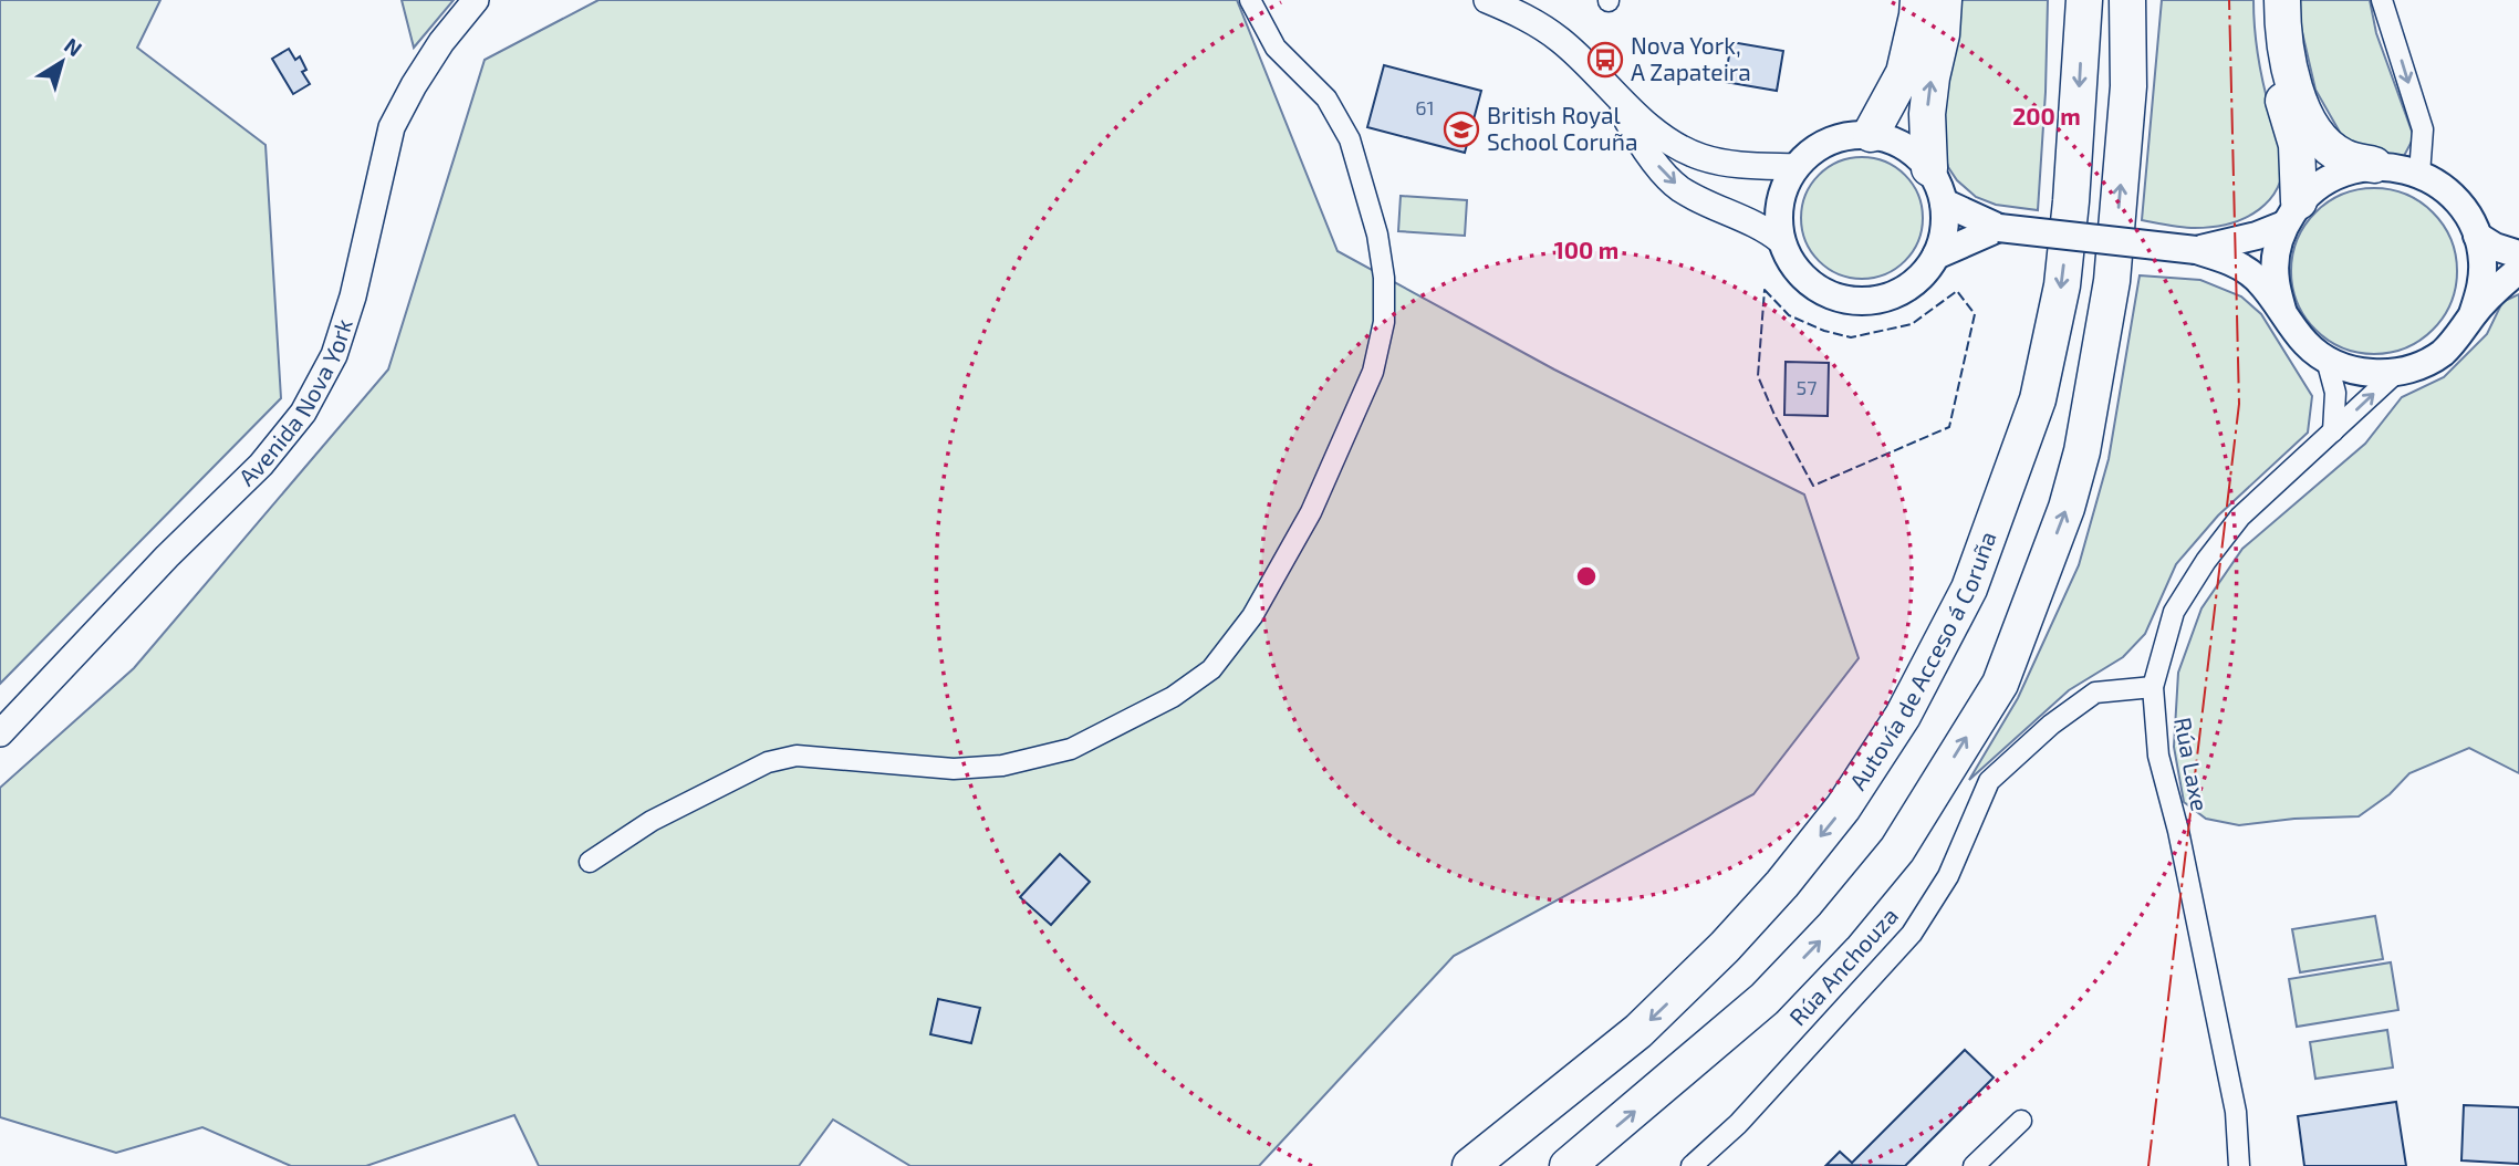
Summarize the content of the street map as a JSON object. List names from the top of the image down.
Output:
{
  "streets": {
    "highway": ["Autovía de Acceso á Coruña"],
    "street": ["Avenida Nova York", "Rúa Laxe", "Rúa Anchouza"]
  },
  "crossings": [
    ["Rúa Laxe", "Rúa Anchouza"]
  ],
  "places": {
    "bus stop": ["Nova York, A Zapateira"],
    "school or university": ["British Royal School Coruña"]
  },
  "house_numbers": ["61", "57"],
  "north": "top right",
  "rings": ["200 m", "100 m"]
}
